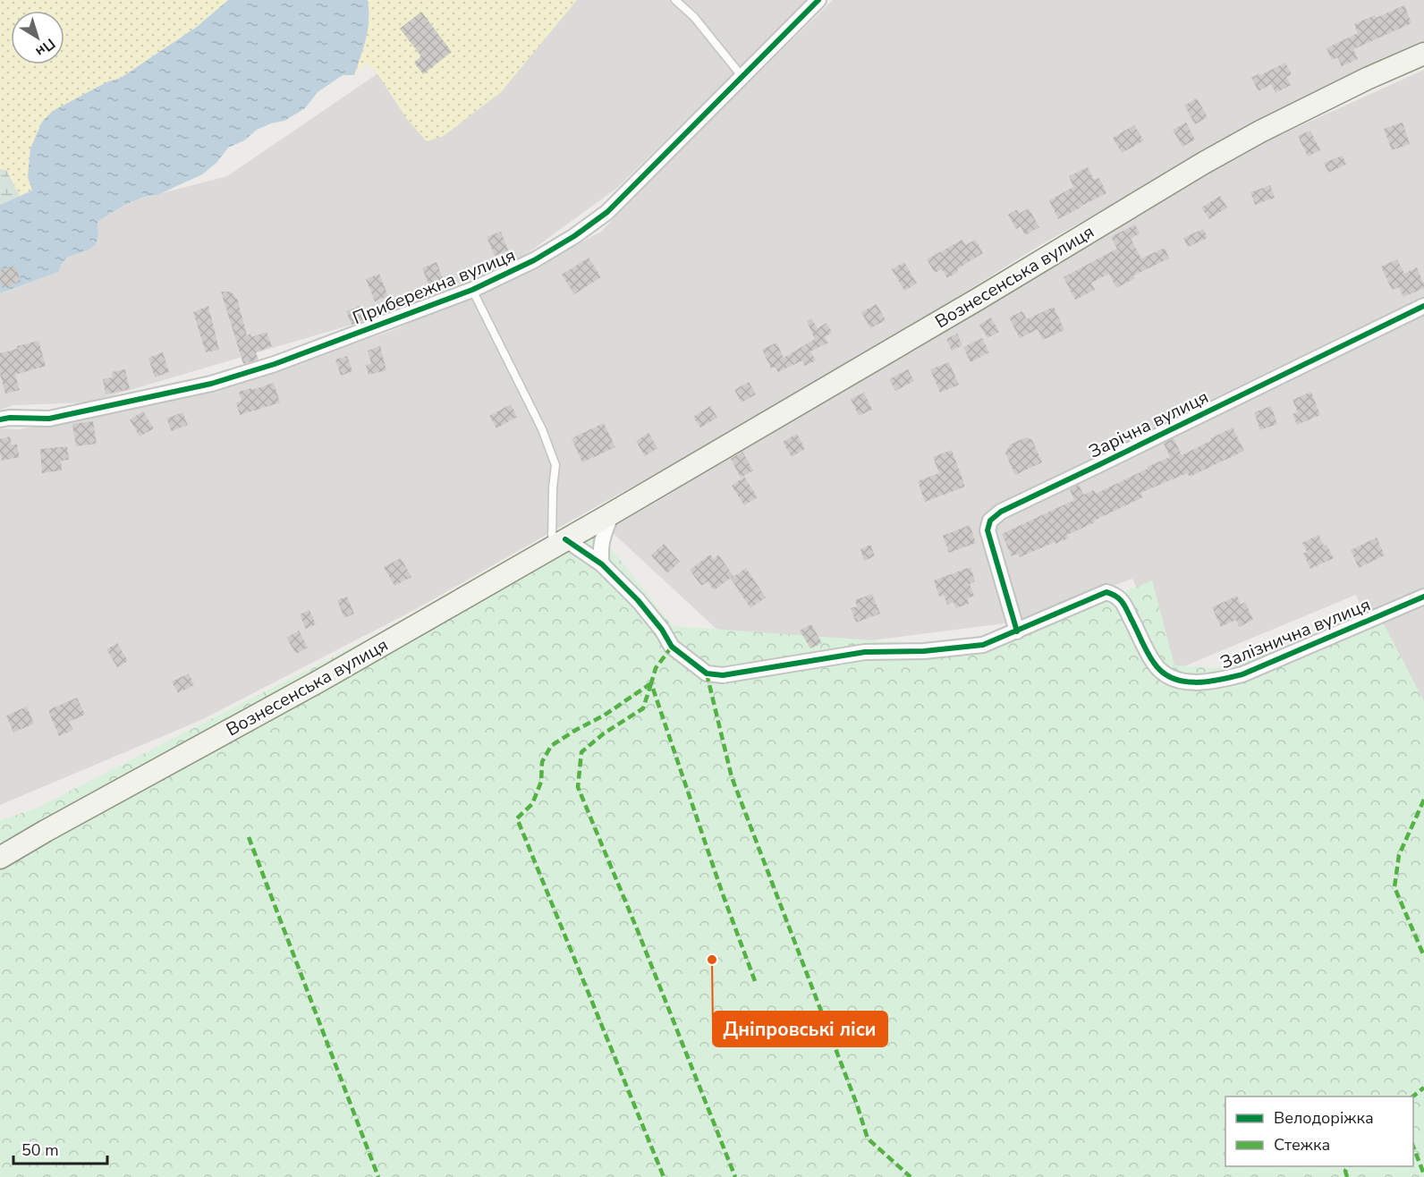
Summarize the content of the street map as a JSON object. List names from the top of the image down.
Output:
{
  "streets": {
    "main road": ["Вознесенська вулиця"],
    "street": ["Прибережна вулиця", "Зарічна вулиця", "Залізнична вулиця"]
  },
  "crossings": [
    ["Зарічна вулиця", "Залізнична вулиця"]
  ],
  "places": ["Дніпровські ліси"],
  "legend": ["Велодоріжка", "Стежка"],
  "scale_bar": "50 m",
  "north": "bottom right"
}
